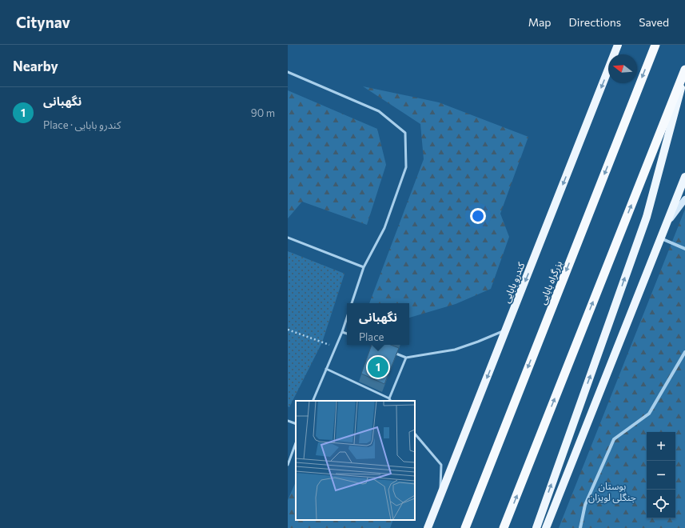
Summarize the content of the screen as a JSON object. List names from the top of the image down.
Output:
{
  "streets": {
    "highway": ["بزرگراه بابایی"],
    "main road": ["کندرو بابایی"]
  },
  "one_way": ["کندرو بابایی"],
  "parks": ["بوستان جنگلی لویزان"],
  "north": "left",
  "page": {
    "header": "Citynav",
    "nav": ["Map", "Directions", "Saved"],
    "heading": "Nearby",
    "list": [
      {
        "mark": "1",
        "name": "نگهبانی",
        "note": "Place · کندرو بابایی",
        "value": "90 m"
      }
    ],
    "popup": ["نگهبانی", "Place"],
    "pins": "1",
    "map_buttons": ["+", "−"]
  }
}
